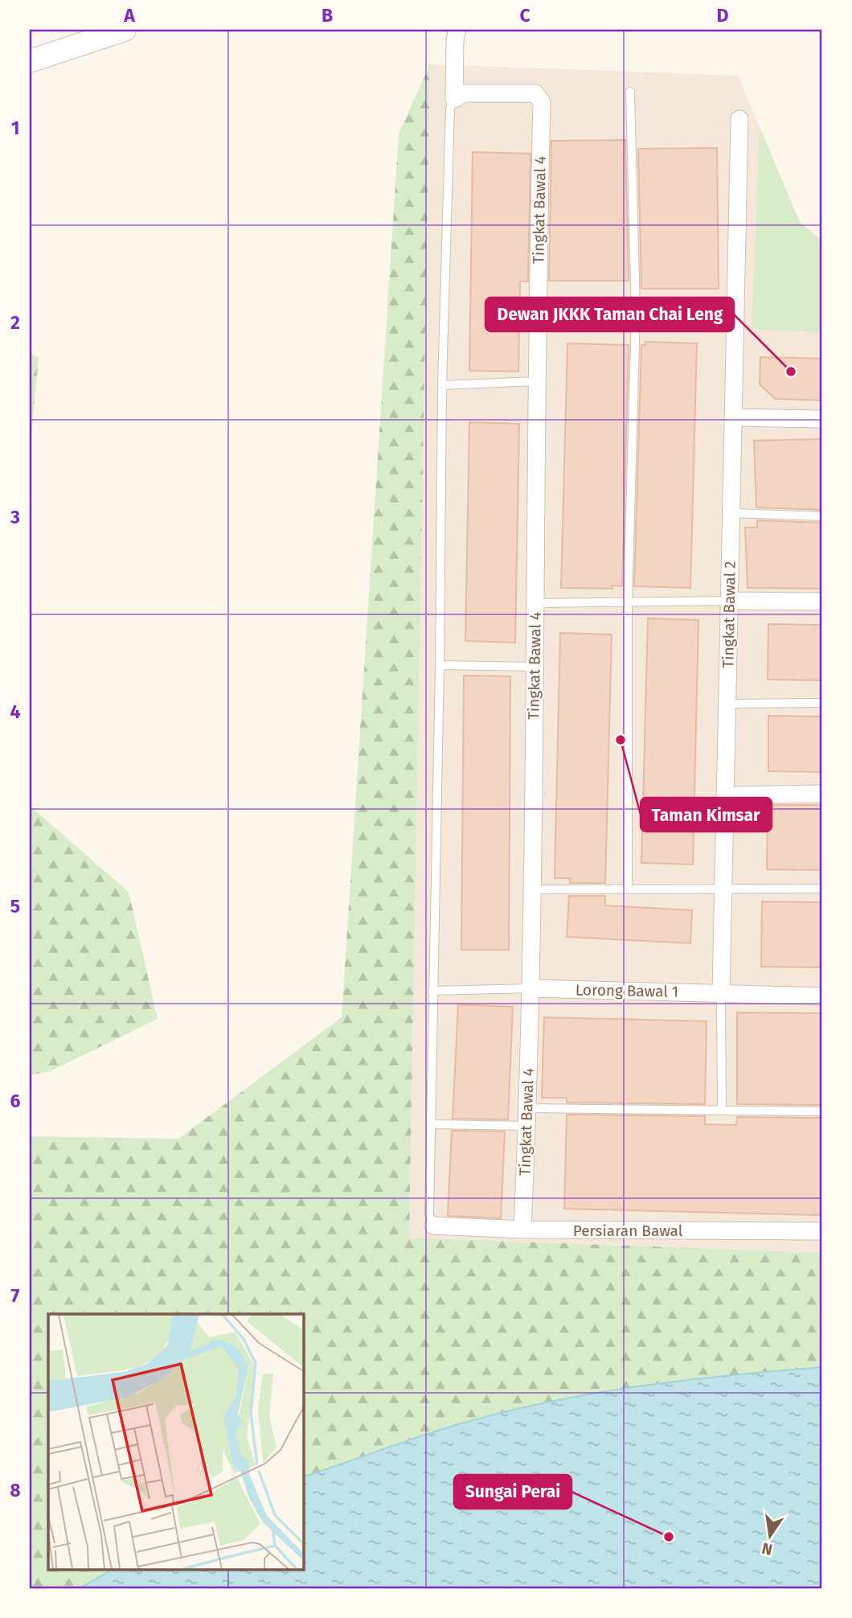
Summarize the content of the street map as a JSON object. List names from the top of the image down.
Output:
{
  "streets": {
    "street": [
      "Tingkat Bawal 4",
      "Tingkat Bawal 2",
      "Lorong Bawal 1",
      "Persiaran Bawal"
    ]
  },
  "crossings": [
    ["Tingkat Bawal 4", "Lorong Bawal 1"],
    ["Tingkat Bawal 4", "Persiaran Bawal"],
    ["Tingkat Bawal 2", "Lorong Bawal 1"]
  ],
  "places": ["Dewan JKKK Taman Chai Leng", "Taman Kimsar", "Sungai Perai"],
  "north": "bottom",
  "grid": {
    "columns": [
      "A",
      "B",
      "C",
      "D"
    ],
    "rows": [
      "1",
      "2",
      "3",
      "4",
      "5",
      "6",
      "7",
      "8"
    ]
  }
}
